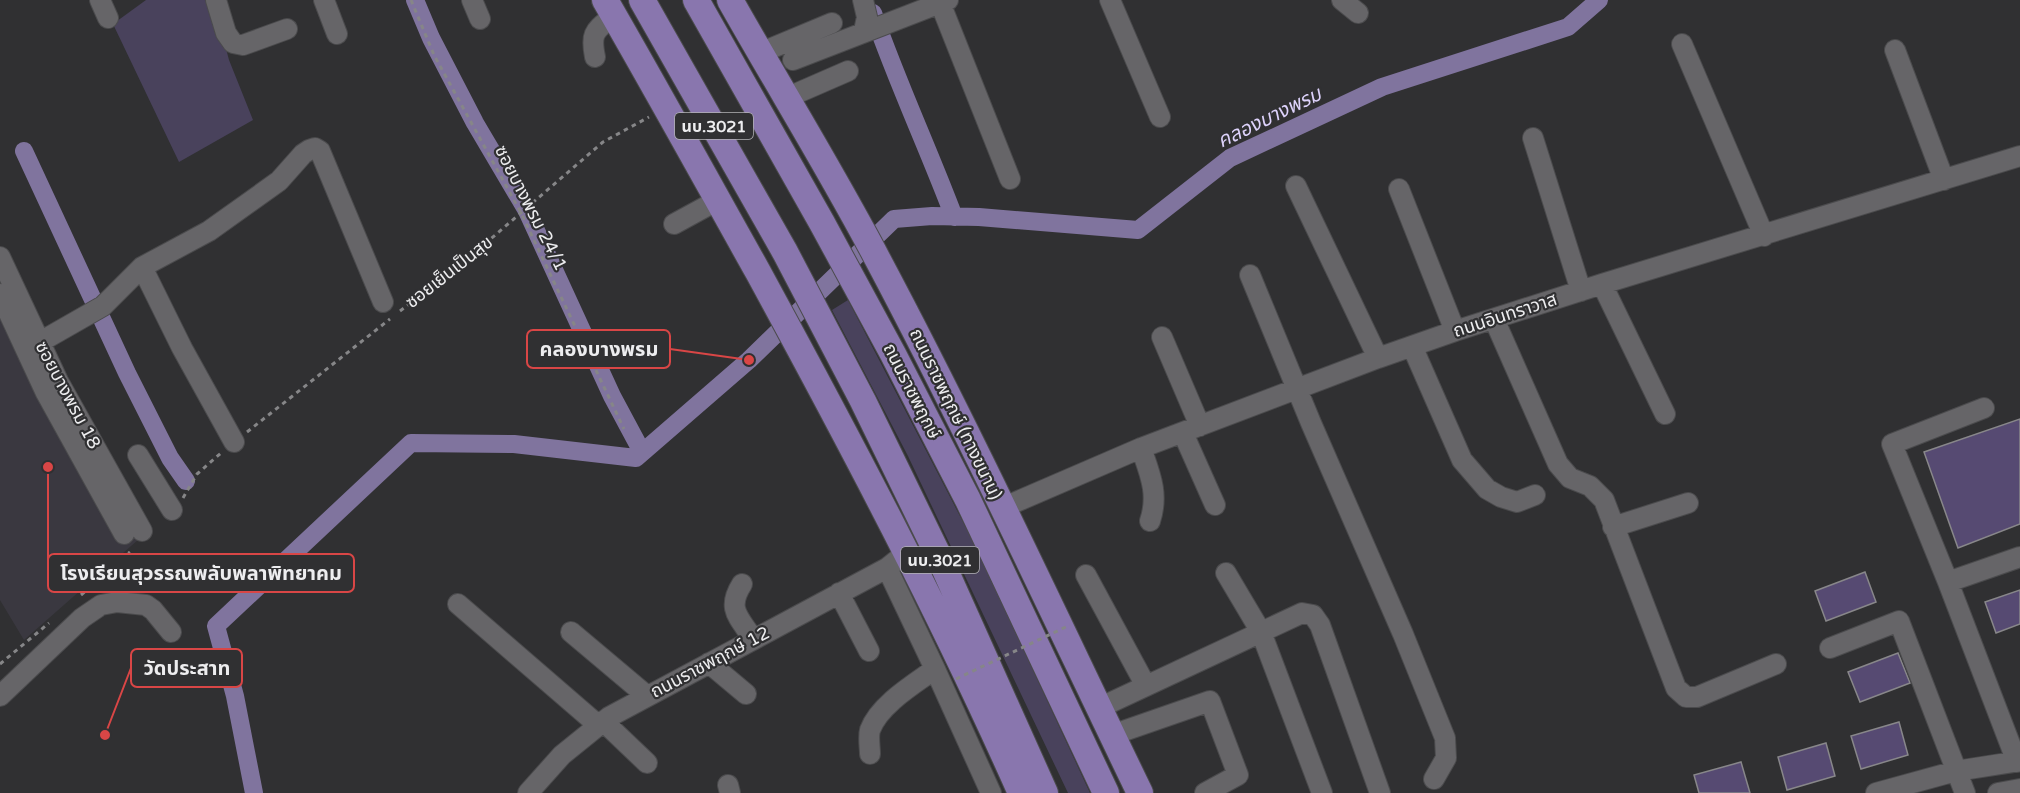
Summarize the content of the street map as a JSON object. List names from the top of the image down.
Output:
{
  "streets": {
    "main road": ["นบ.3021", "ถนนราชพฤกษ์", "ถนนราชพฤกษ์ (ทางขนาน)"],
    "street": ["ถนนอินทราวาส", "ซอยบางพรม 18", "ถนนราชพฤกษ์ 12"],
    "path": ["ซอยบางพรม 24/1", "ซอยเย็นเป็นสุข"]
  },
  "crossings": [
    ["นบ.3021", "ซอยเย็นเป็นสุข"],
    ["นบ.3021", "ถนนราชพฤกษ์ 12"],
    ["ซอยบางพรม 24/1", "ซอยเย็นเป็นสุข"],
    ["ถนนอินทราวาส", "ถนนราชพฤกษ์ (ทางขนาน)"]
  ],
  "water": ["คลองบางพรม"],
  "places": ["คลองบางพรม", "โรงเรียนสุวรรณพลับพลาพิทยาคม", "วัดประสาท"]
}
